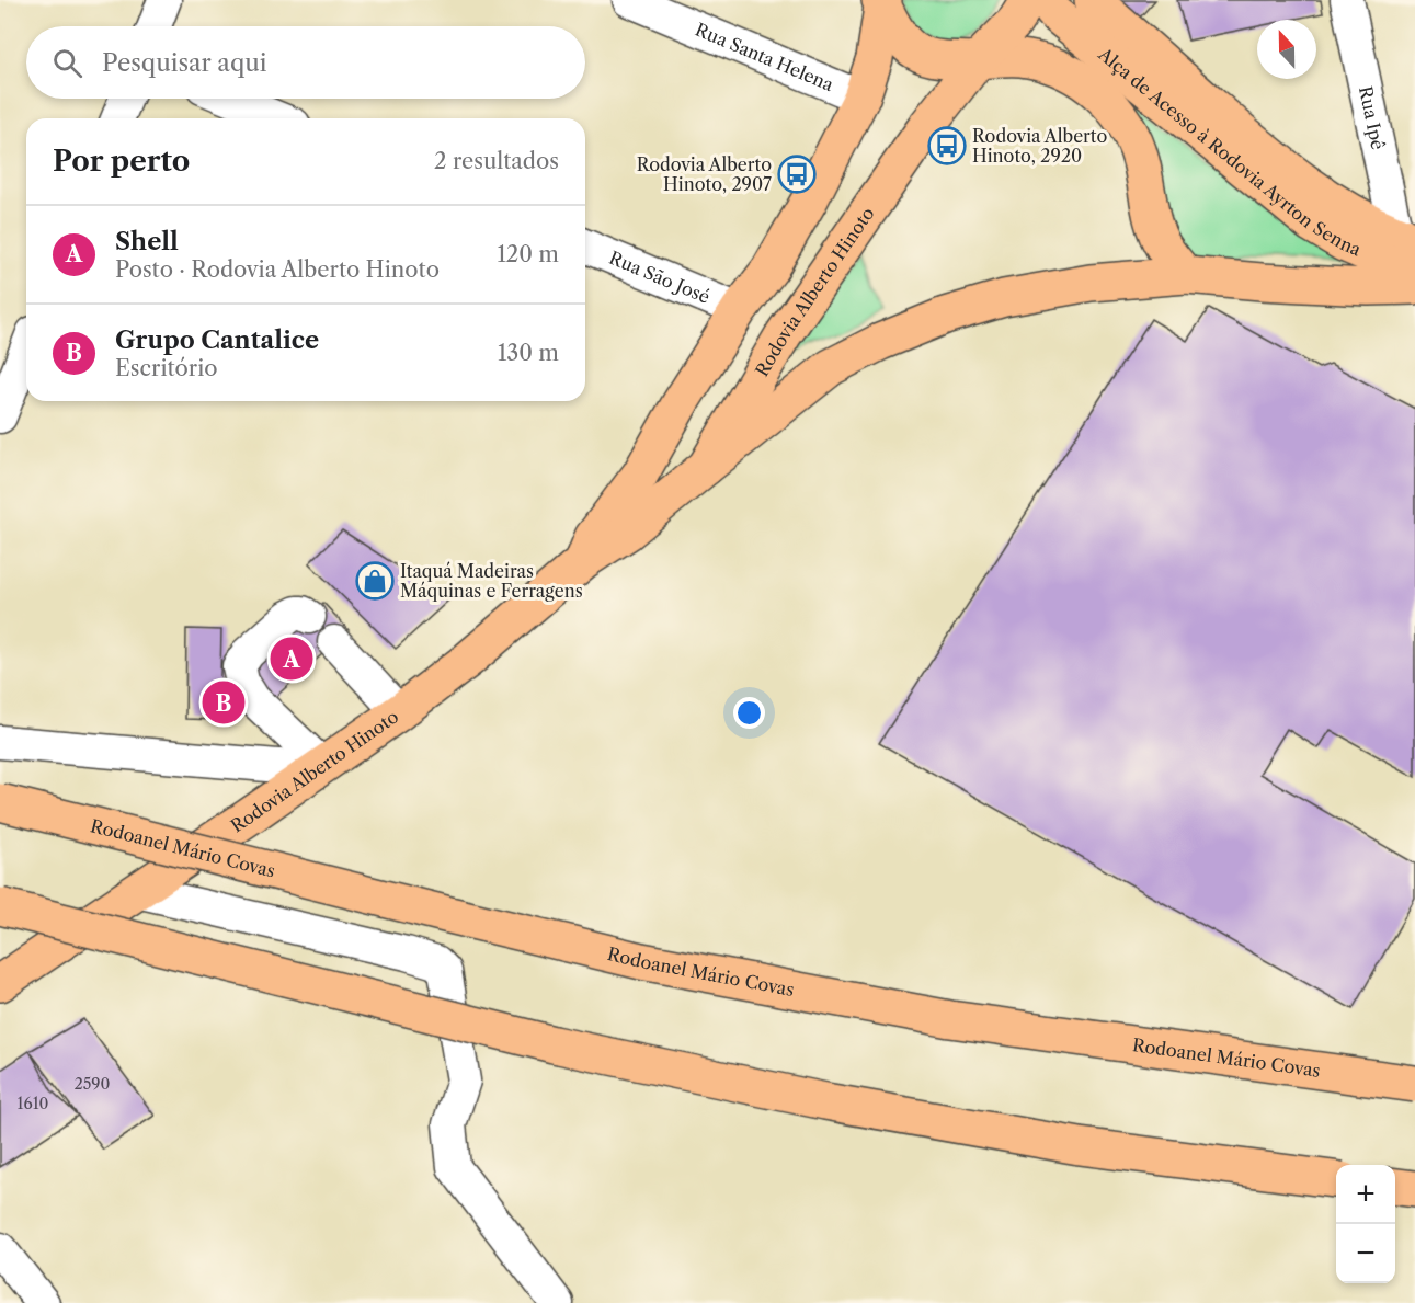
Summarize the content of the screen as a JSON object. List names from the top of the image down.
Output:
{
  "streets": {
    "main road": ["Alça de Acesso à Rodovia Ayrton Senna", "Rodovia Alberto Hinoto", "Rodoanel Mário Covas"],
    "street": ["Rua Santa Helena", "Rua Ipê", "Rua São José"]
  },
  "crossings": [
    ["Rua Santa Helena", "Rodovia Alberto Hinoto"],
    ["Rua Ipê", "Alça de Acesso à Rodovia Ayrton Senna"],
    ["Alça de Acesso à Rodovia Ayrton Senna", "Rodovia Alberto Hinoto"],
    ["Rua São José", "Rodovia Alberto Hinoto"]
  ],
  "places": {
    "bus stop": ["Rodovia Alberto Hinoto, 2920", "Rodovia Alberto Hinoto, 2907"],
    "shop": ["Itaquá Madeiras Máquinas e Ferragens"]
  },
  "house_numbers": ["2590", "1610"],
  "north": "top",
  "page": {
    "search": "Pesquisar aqui",
    "heading": ["Por perto", "2 resultados"],
    "list": [
      {
        "mark": "A",
        "name": "Shell",
        "note": "Posto · Rodovia Alberto Hinoto",
        "value": "120 m"
      },
      {
        "mark": "B",
        "name": "Grupo Cantalice",
        "note": "Escritório",
        "value": "130 m"
      }
    ],
    "pins": ["A", "B"],
    "map_buttons": ["+", "−"]
  }
}
